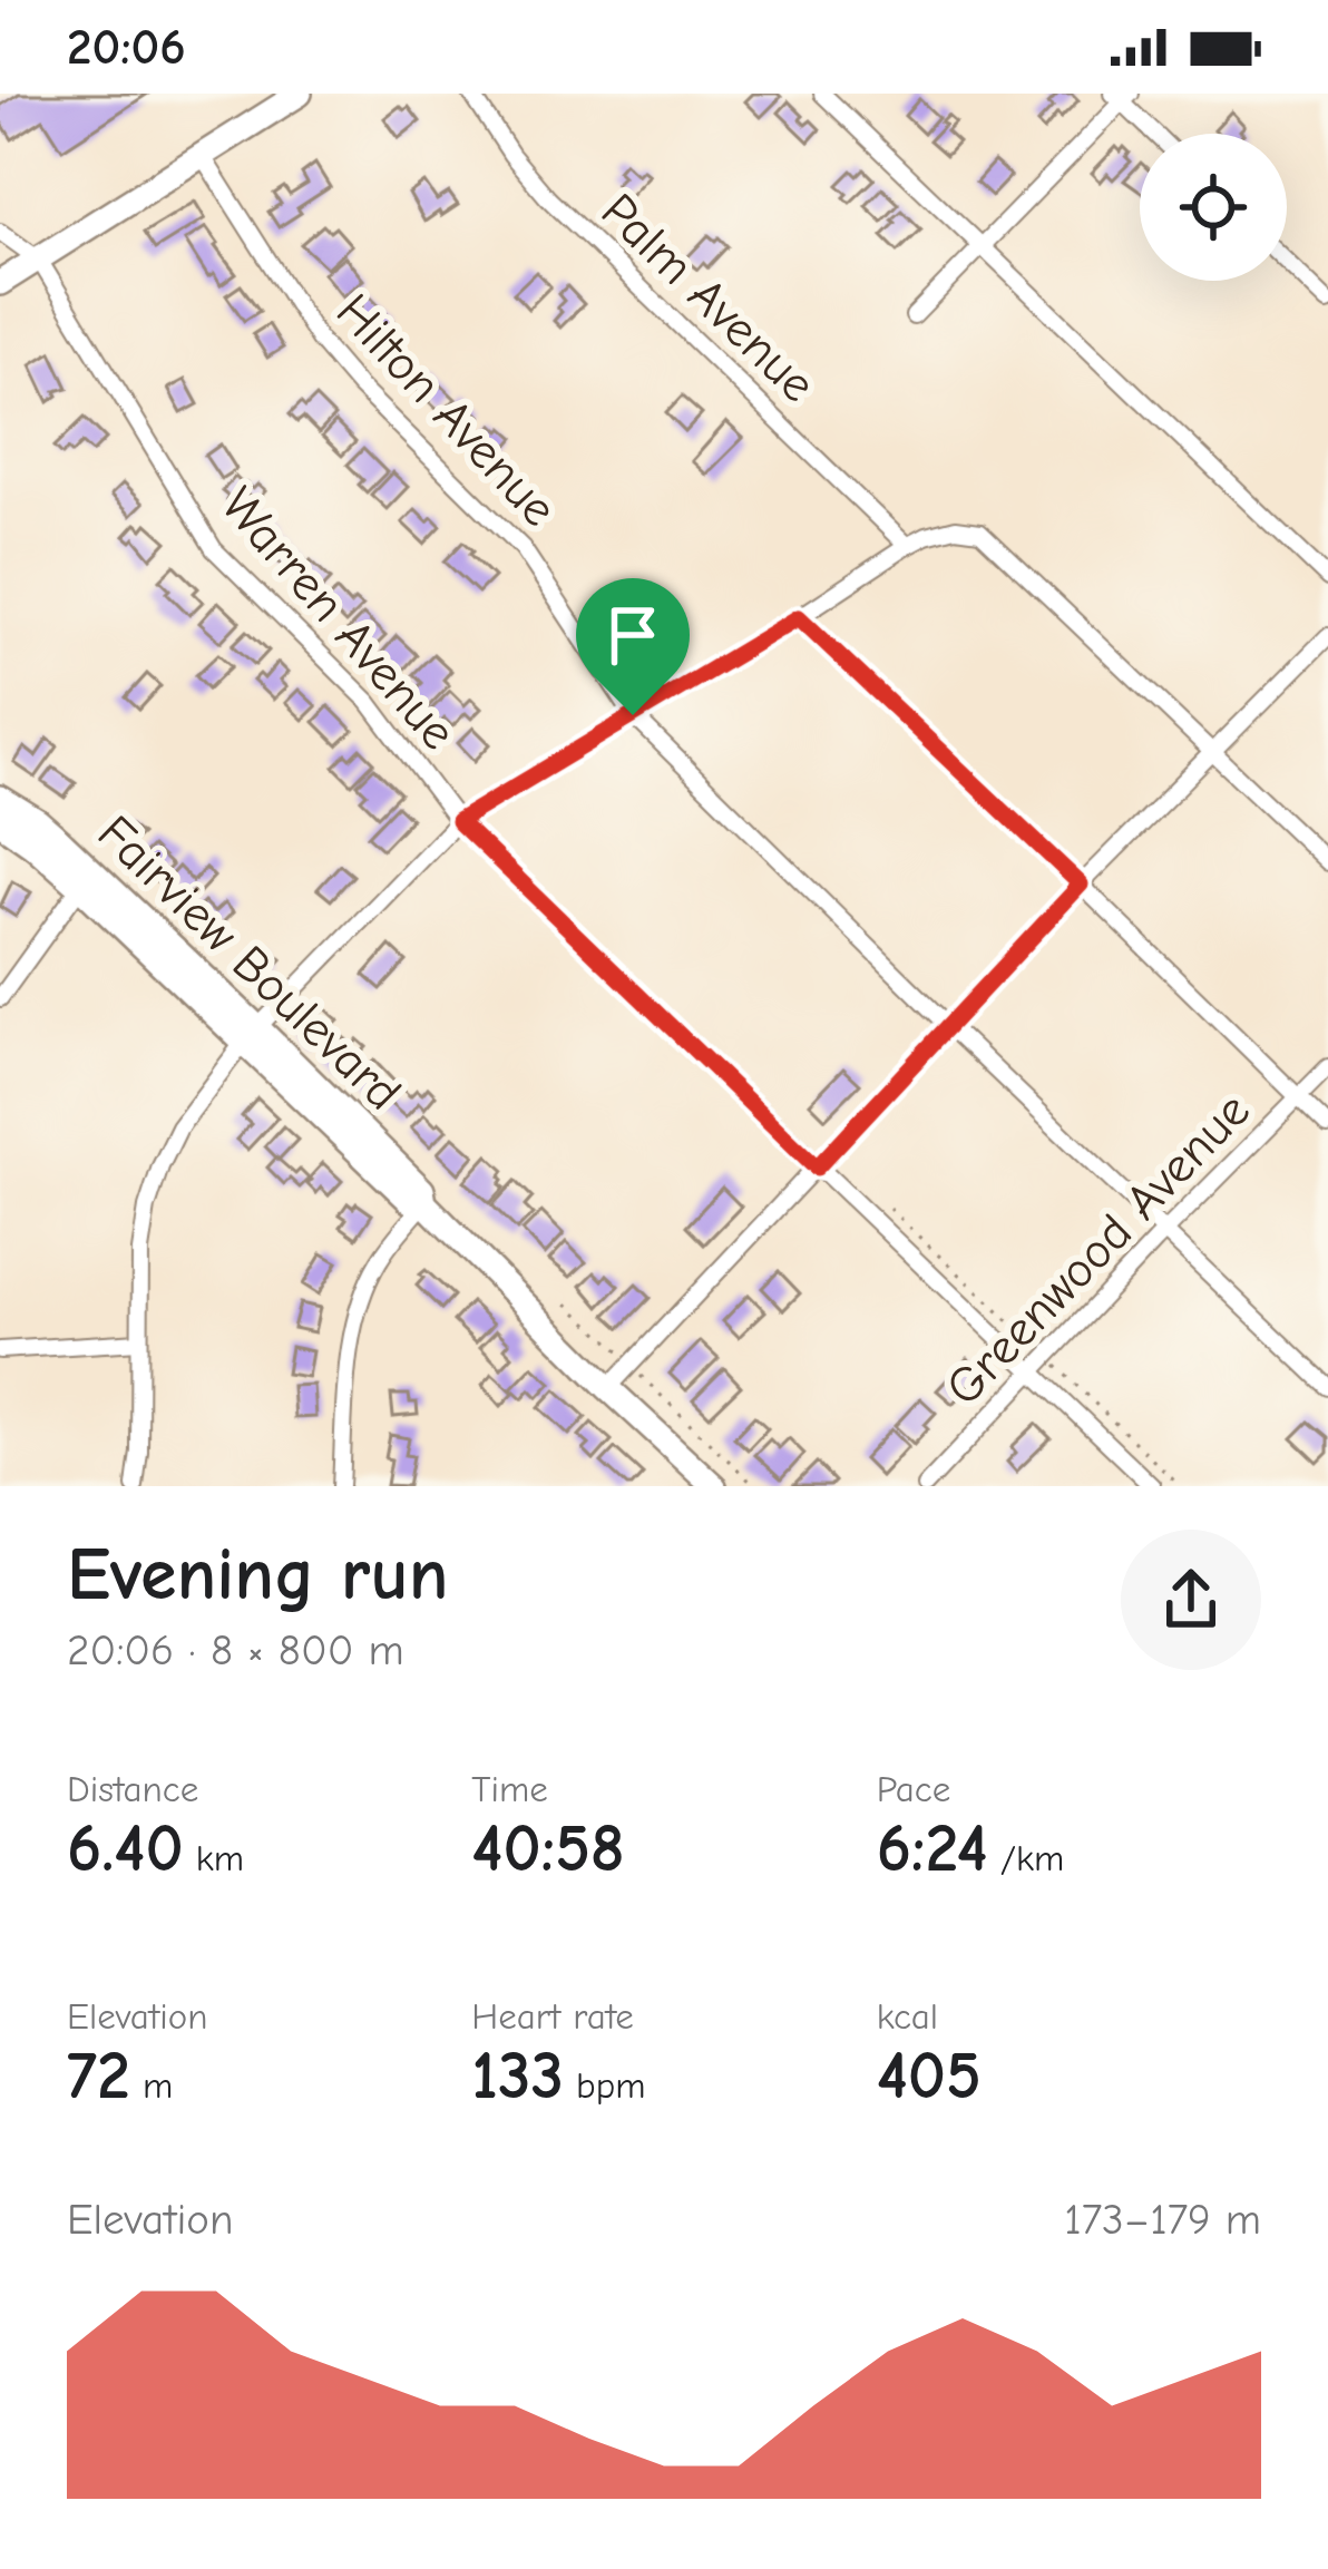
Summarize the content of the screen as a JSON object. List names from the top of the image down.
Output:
{
  "streets": {
    "street": [
      "Palm Avenue",
      "Hilton Avenue",
      "Warren Avenue",
      "Fairview Boulevard",
      "Greenwood Avenue"
    ]
  },
  "crossings": [
    ["Hilton Avenue", "Greenwood Avenue"],
    ["Warren Avenue", "Greenwood Avenue"]
  ],
  "page": {
    "status": "20:06",
    "heading": ["Evening run", "20:06 · 8 × 800 m"],
    "stats": [
      ["Distance", "6.40 km"],
      ["Time", "40:58"],
      ["Pace", "6:24 /km"],
      ["Elevation", "72 m"],
      ["Heart rate", "133 bpm"],
      ["kcal", "405"]
    ],
    "chart": ["Elevation", "173–179 m"]
  }
}
